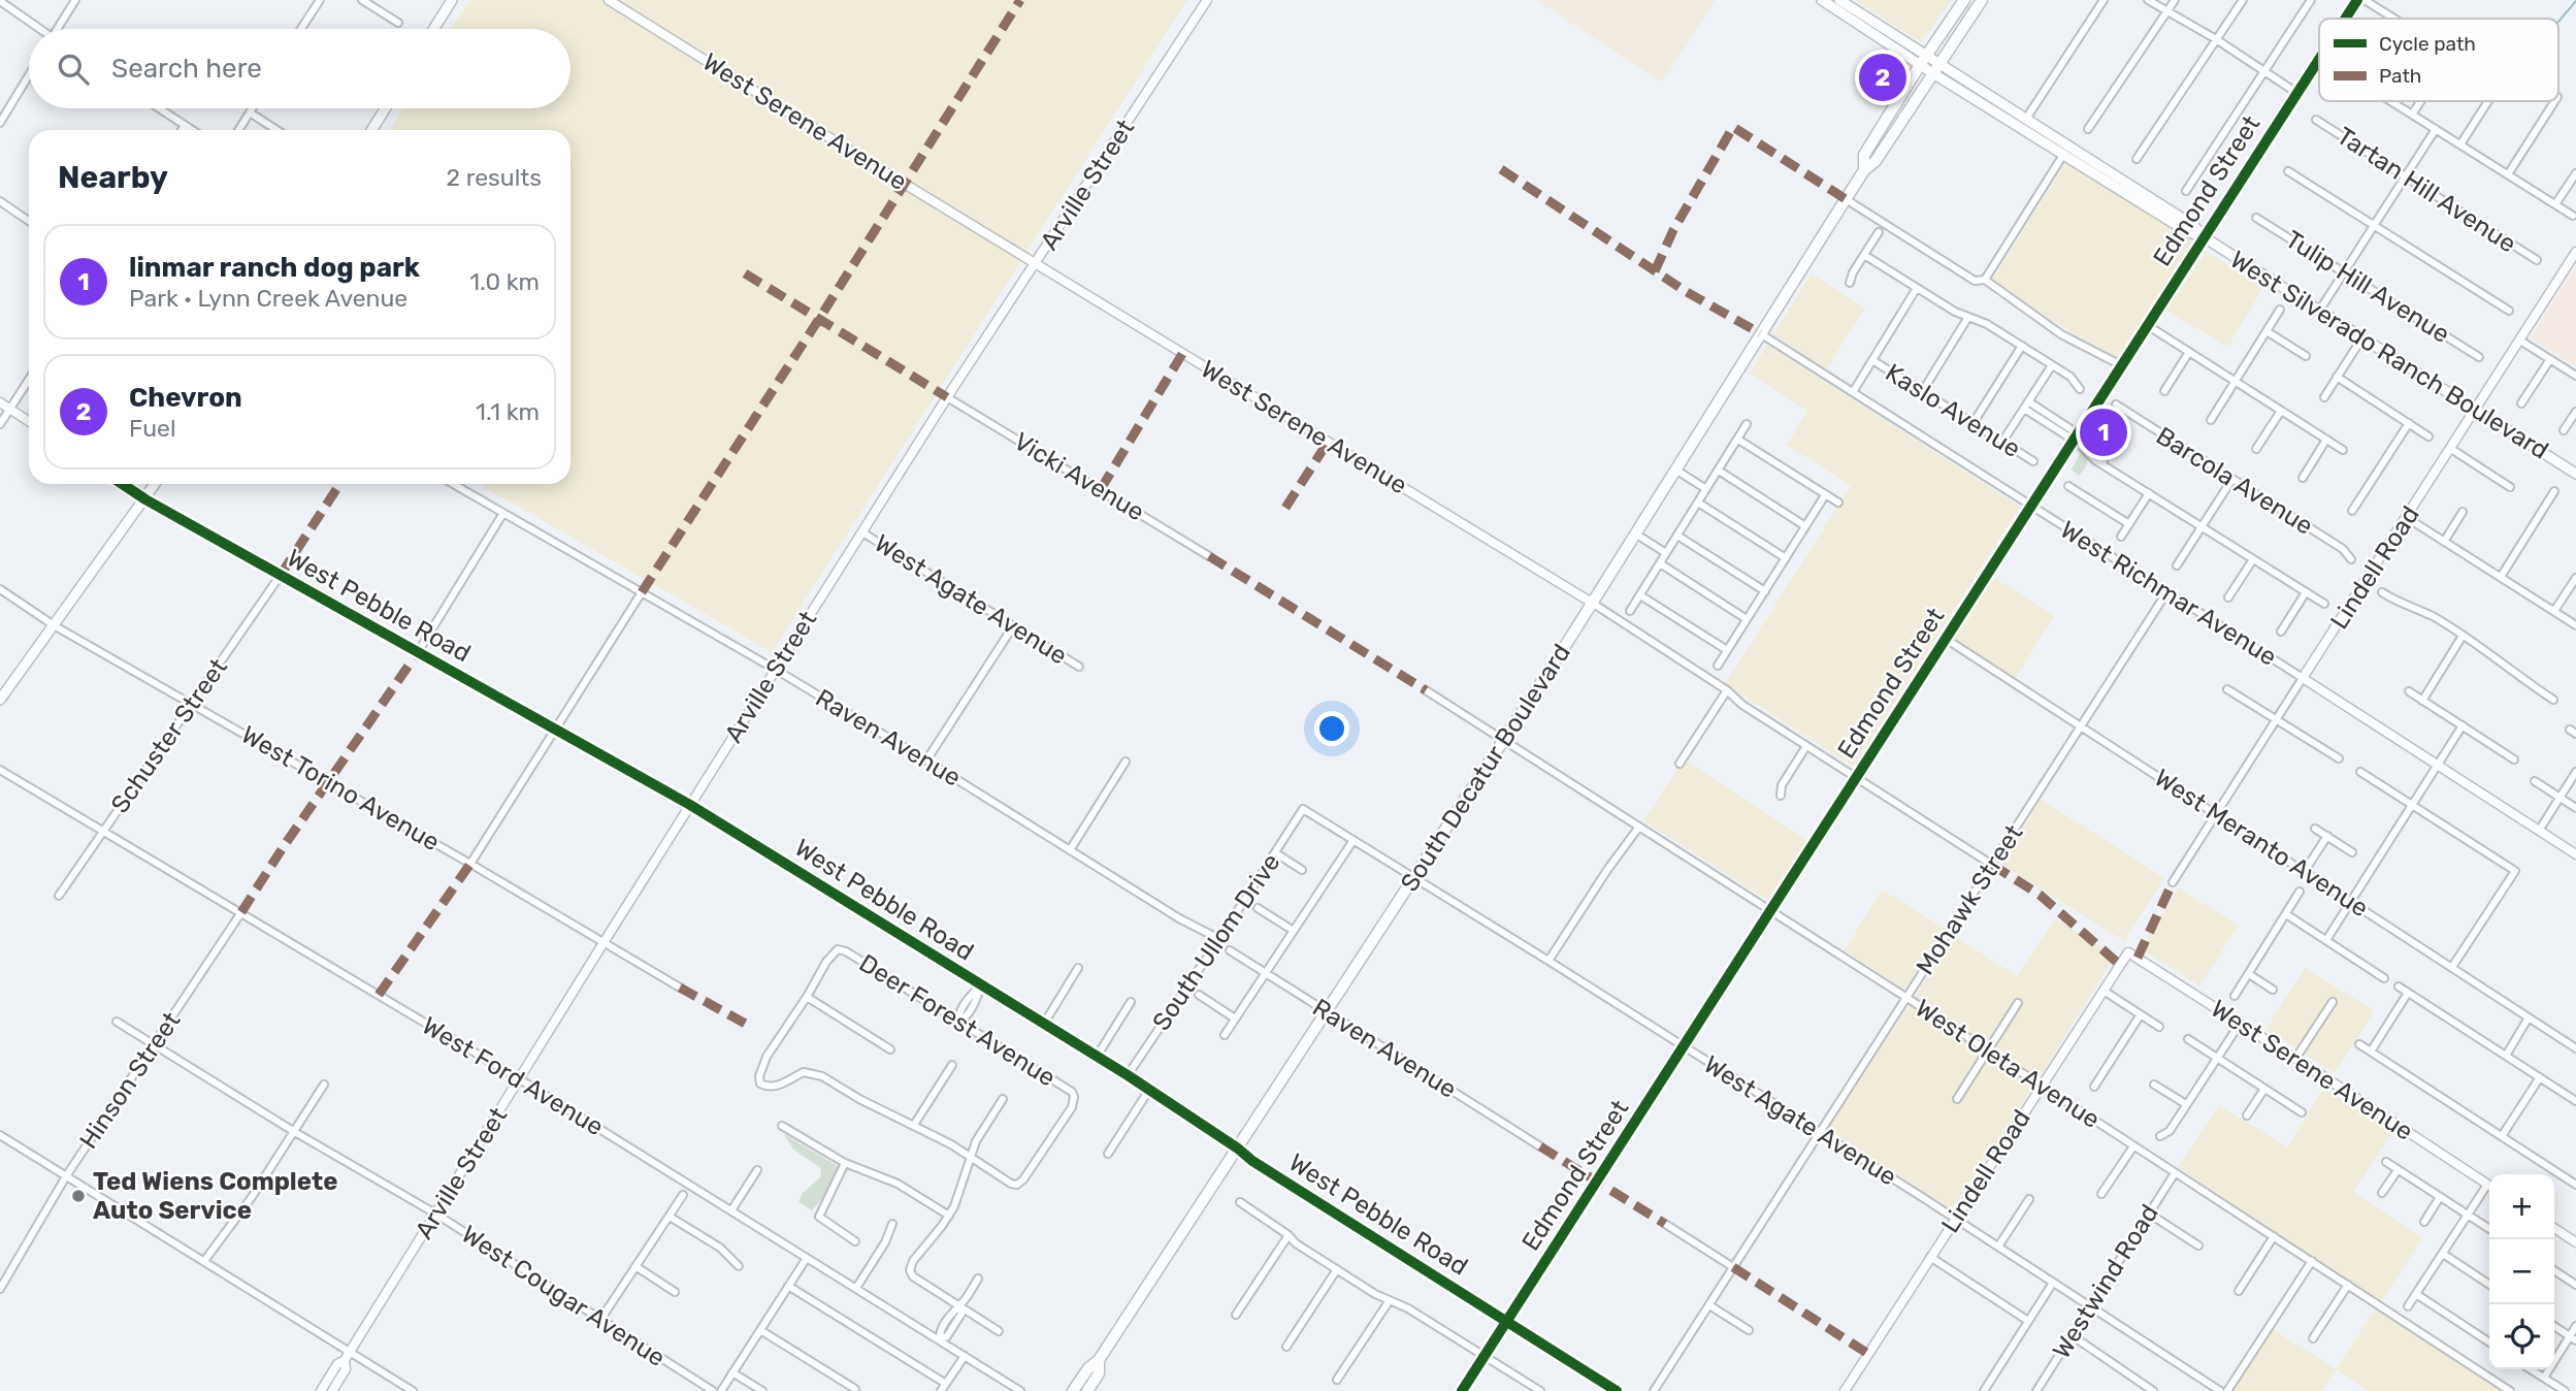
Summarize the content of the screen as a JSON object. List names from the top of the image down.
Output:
{
  "streets": {
    "main road": ["West Silverado Ranch Boulevard", "South Decatur Boulevard"],
    "street": [
      "West Serene Avenue",
      "Arville Street",
      "Tartan Hill Avenue",
      "Edmond Street",
      "Tulip Hill Avenue",
      "Kaslo Avenue",
      "Vicki Avenue",
      "Barcola Avenue",
      "Lindell Road",
      "West Richmar Avenue",
      "West Agate Avenue",
      "West Pebble Road",
      "Schuster Street",
      "Raven Avenue",
      "West Torino Avenue",
      "West Meranto Avenue",
      "Mohawk Street",
      "South Ullom Drive",
      "Deer Forest Avenue",
      "West Oleta Avenue",
      "West Ford Avenue",
      "Hinson Street",
      "Westwind Road",
      "West Cougar Avenue"
    ]
  },
  "crossings": [
    ["West Serene Avenue", "Arville Street"],
    ["West Serene Avenue", "Edmond Street"],
    ["West Serene Avenue", "Lindell Road"],
    ["West Serene Avenue", "South Decatur Boulevard"],
    ["West Serene Avenue", "Mohawk Street"],
    ["Arville Street", "Vicki Avenue"],
    ["Arville Street", "West Agate Avenue"],
    ["Arville Street", "West Pebble Road"],
    ["Arville Street", "Raven Avenue"],
    ["Arville Street", "West Torino Avenue"],
    ["Arville Street", "West Ford Avenue"],
    ["Arville Street", "West Cougar Avenue"],
    ["Edmond Street", "West Silverado Ranch Boulevard"],
    ["Edmond Street", "West Richmar Avenue"],
    ["Edmond Street", "West Agate Avenue"],
    ["Edmond Street", "West Pebble Road"],
    ["Edmond Street", "West Meranto Avenue"],
    ["Edmond Street", "West Oleta Avenue"],
    ["West Silverado Ranch Boulevard", "Lindell Road"],
    ["West Silverado Ranch Boulevard", "South Decatur Boulevard"],
    ["Lindell Road", "West Richmar Avenue"],
    ["Lindell Road", "West Agate Avenue"],
    ["Lindell Road", "West Meranto Avenue"],
    ["Lindell Road", "West Oleta Avenue"],
    ["West Richmar Avenue", "South Decatur Boulevard"],
    ["West Richmar Avenue", "Mohawk Street"],
    ["West Agate Avenue", "South Decatur Boulevard"],
    ["West Agate Avenue", "Mohawk Street"],
    ["West Agate Avenue", "South Ullom Drive"],
    ["West Agate Avenue", "Westwind Road"],
    ["West Pebble Road", "Schuster Street"],
    ["West Pebble Road", "South Decatur Boulevard"],
    ["West Pebble Road", "South Ullom Drive"],
    ["Schuster Street", "West Torino Avenue"],
    ["Schuster Street", "West Ford Avenue"],
    ["Raven Avenue", "South Decatur Boulevard"],
    ["Raven Avenue", "South Ullom Drive"],
    ["South Decatur Boulevard", "West Oleta Avenue"],
    ["West Meranto Avenue", "Mohawk Street"],
    ["Mohawk Street", "West Oleta Avenue"],
    ["West Oleta Avenue", "Westwind Road"],
    ["West Ford Avenue", "Hinson Street"],
    ["Hinson Street", "West Cougar Avenue"]
  ],
  "places": ["Ted Wiens Complete Auto Service"],
  "legend": ["Cycle path", "Path"],
  "page": {
    "search": "Search here",
    "pins": ["2", "1"],
    "heading": ["Nearby", "2 results"],
    "list": [
      {
        "mark": "1",
        "name": "linmar ranch dog park",
        "note": "Park · Lynn Creek Avenue",
        "value": "1.0 km"
      },
      {
        "mark": "2",
        "name": "Chevron",
        "note": "Fuel",
        "value": "1.1 km"
      }
    ],
    "map_buttons": ["+", "−"]
  }
}
